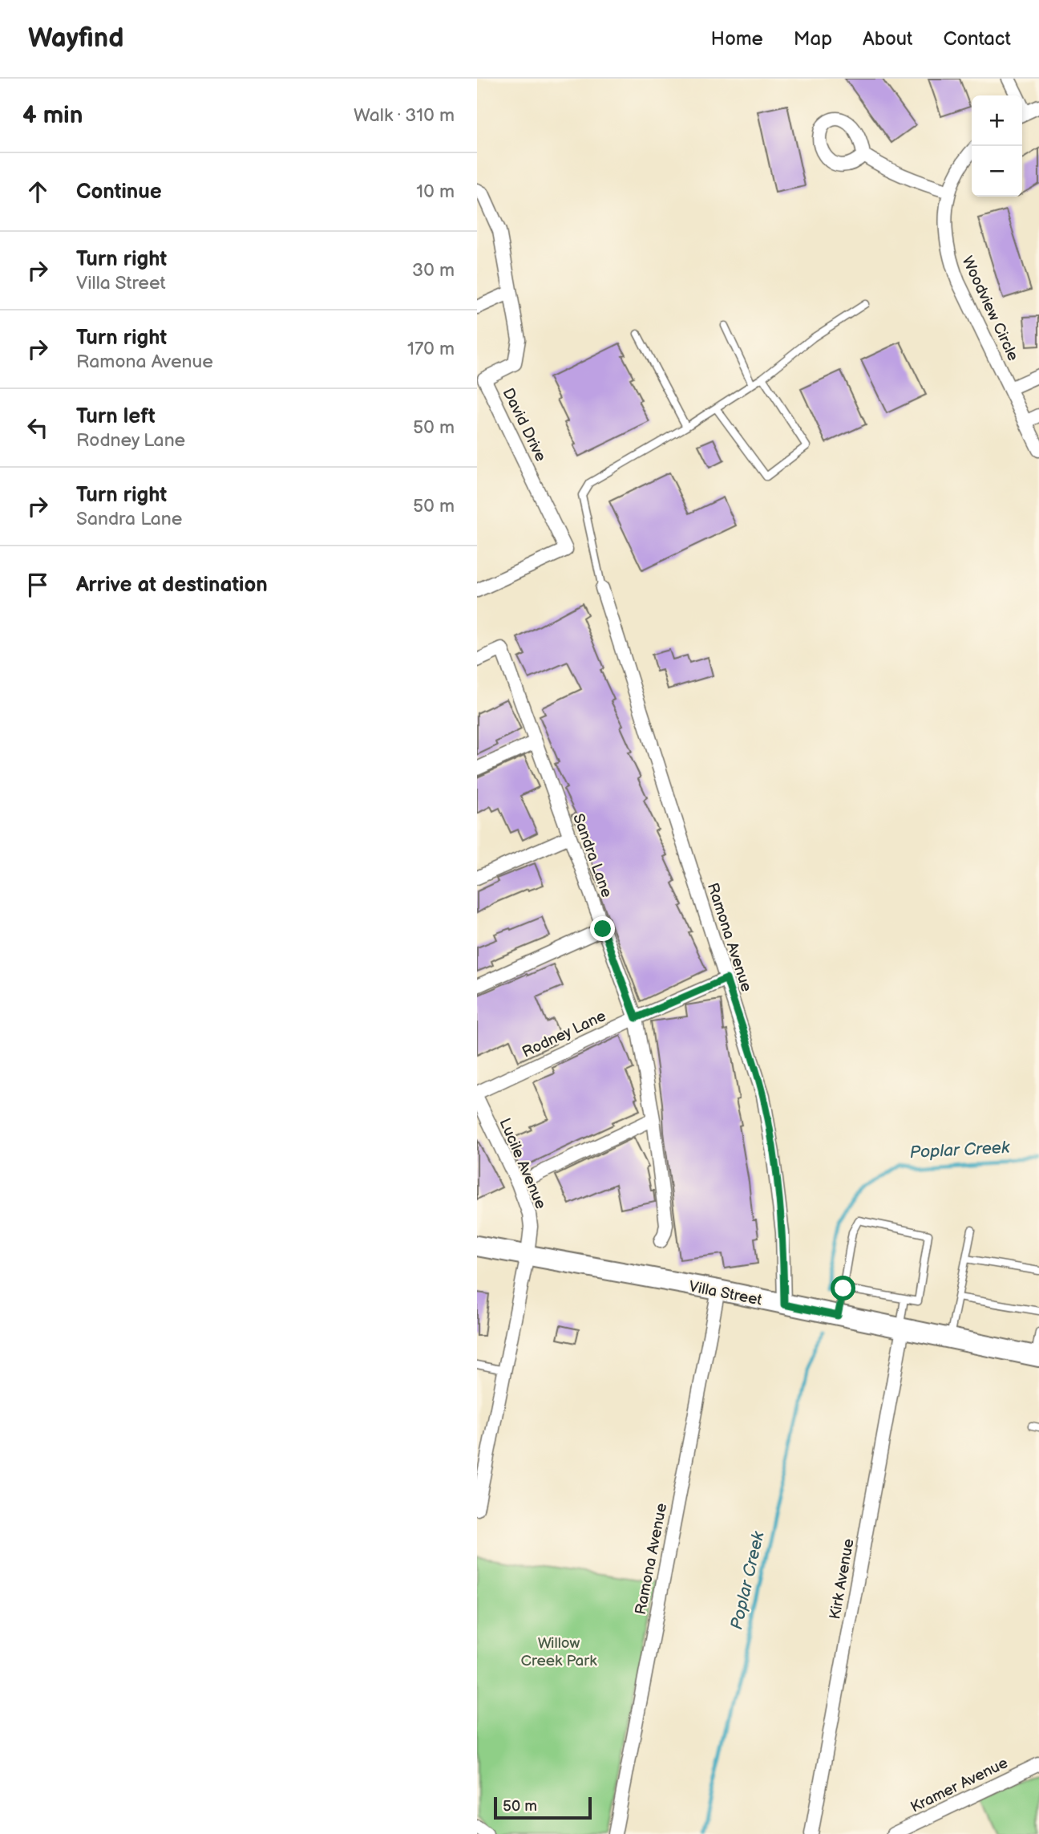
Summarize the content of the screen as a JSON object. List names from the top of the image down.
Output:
{
  "streets": {
    "main road": ["Villa Street"],
    "street": [
      "Woodview Circle",
      "David Drive",
      "Sandra Lane",
      "Ramona Avenue",
      "Rodney Lane",
      "Lucile Avenue",
      "Kirk Avenue",
      "Kramer Avenue"
    ]
  },
  "crossings": [
    ["Sandra Lane", "Rodney Lane"],
    ["Ramona Avenue", "Rodney Lane"],
    ["Ramona Avenue", "Villa Street"],
    ["Lucile Avenue", "Villa Street"],
    ["Villa Street", "Kirk Avenue"]
  ],
  "water": ["Poplar Creek"],
  "parks": ["Willow Creek Park"],
  "scale_bar": "50 m",
  "page": {
    "header": "Wayfind",
    "nav": [
      "Home",
      "Map",
      "About",
      "Contact"
    ],
    "heading": ["4 min", "Walk · 310 m"],
    "map_buttons": ["+", "−"],
    "list": [
      ["Continue", "10 m"],
      ["Turn right", "Villa Street", "30 m"],
      ["Turn right", "Ramona Avenue", "170 m"],
      ["Turn left", "Rodney Lane", "50 m"],
      ["Turn right", "Sandra Lane", "50 m"],
      "Arrive at destination"
    ],
    "scale": "50 m"
  }
}
